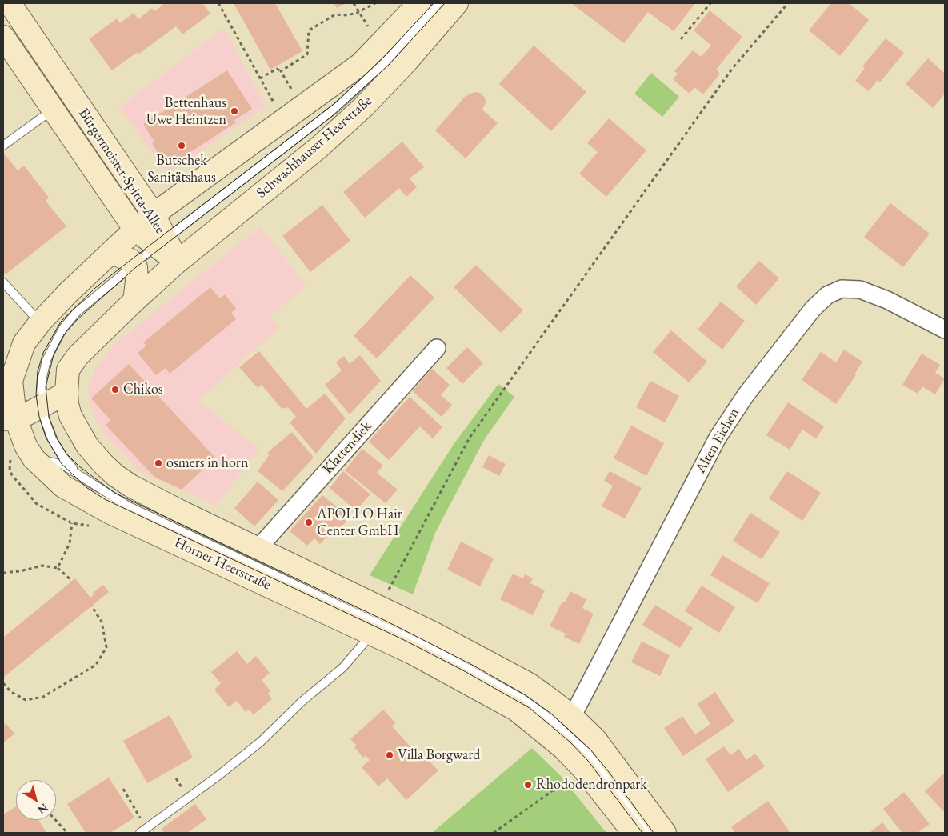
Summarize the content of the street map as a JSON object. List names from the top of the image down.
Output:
{
  "streets": {
    "main road": ["Schwachhauser Heerstraße", "Bürgermeister-Spitta-Allee", "Horner Heerstraße"],
    "street": ["Alten Eichen", "Klattendiek"]
  },
  "crossings": [
    ["Schwachhauser Heerstraße", "Bürgermeister-Spitta-Allee"],
    ["Schwachhauser Heerstraße", "Horner Heerstraße"],
    ["Bürgermeister-Spitta-Allee", "Horner Heerstraße"],
    ["Alten Eichen", "Horner Heerstraße"],
    ["Klattendiek", "Horner Heerstraße"]
  ],
  "places": [
    "Bettenhaus Uwe Heintzen",
    "Butschek Sanitätshaus",
    "Chikos",
    "osmers in horn",
    "APOLLO Hair Center GmbH",
    "Villa Borgward",
    "Rhododendronpark"
  ],
  "north": "bottom right"
}
